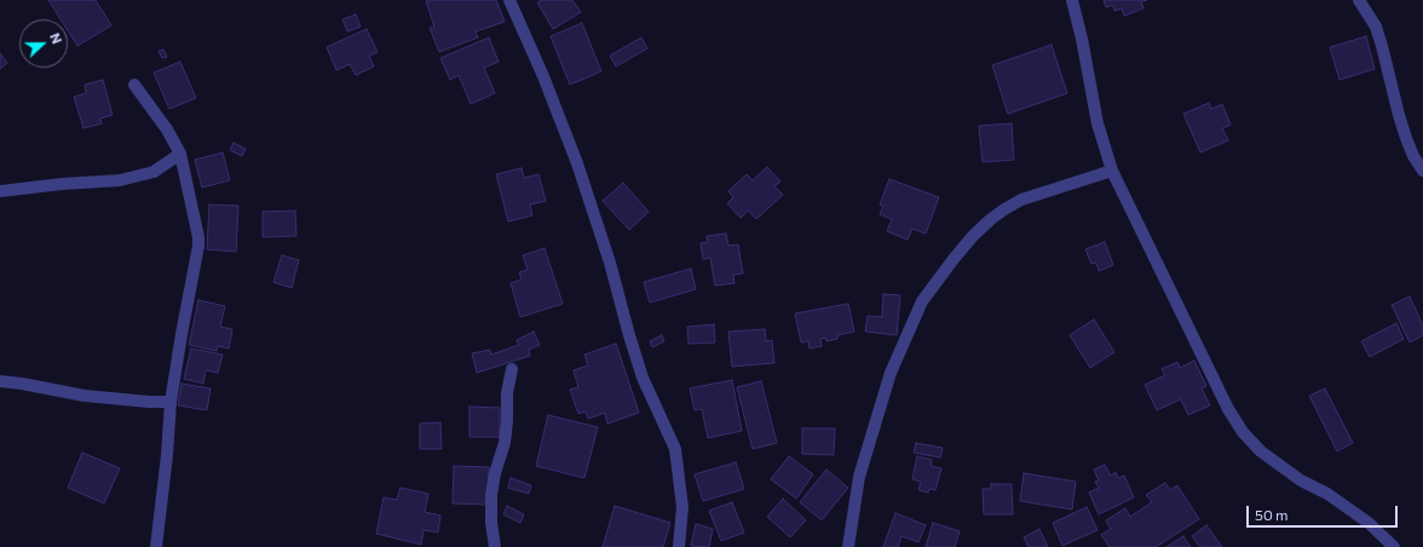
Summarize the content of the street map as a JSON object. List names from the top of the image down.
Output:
{
  "scale_bar": "50 m",
  "north": "right"
}
